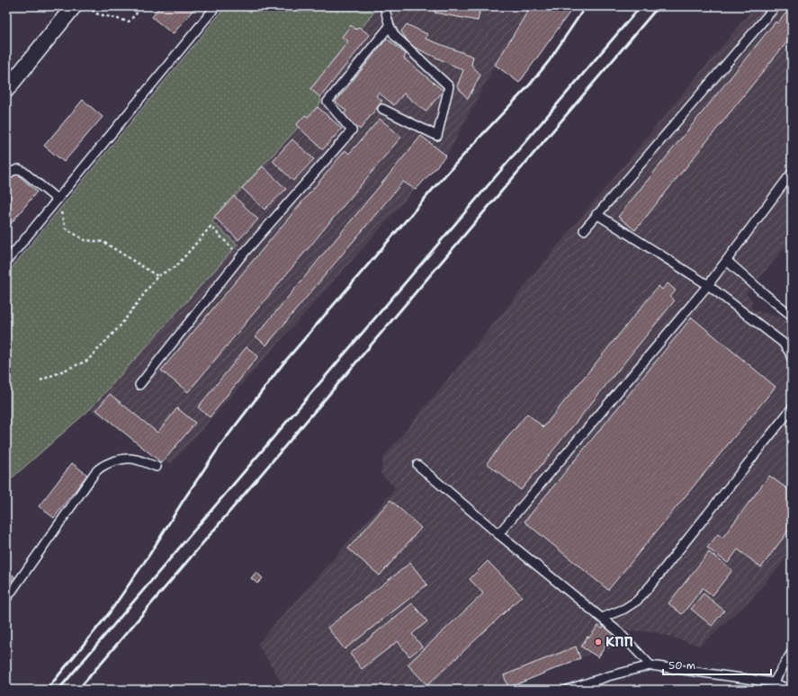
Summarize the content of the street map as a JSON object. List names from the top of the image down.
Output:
{
  "places": ["КПП"],
  "scale_bar": "50 m"
}
